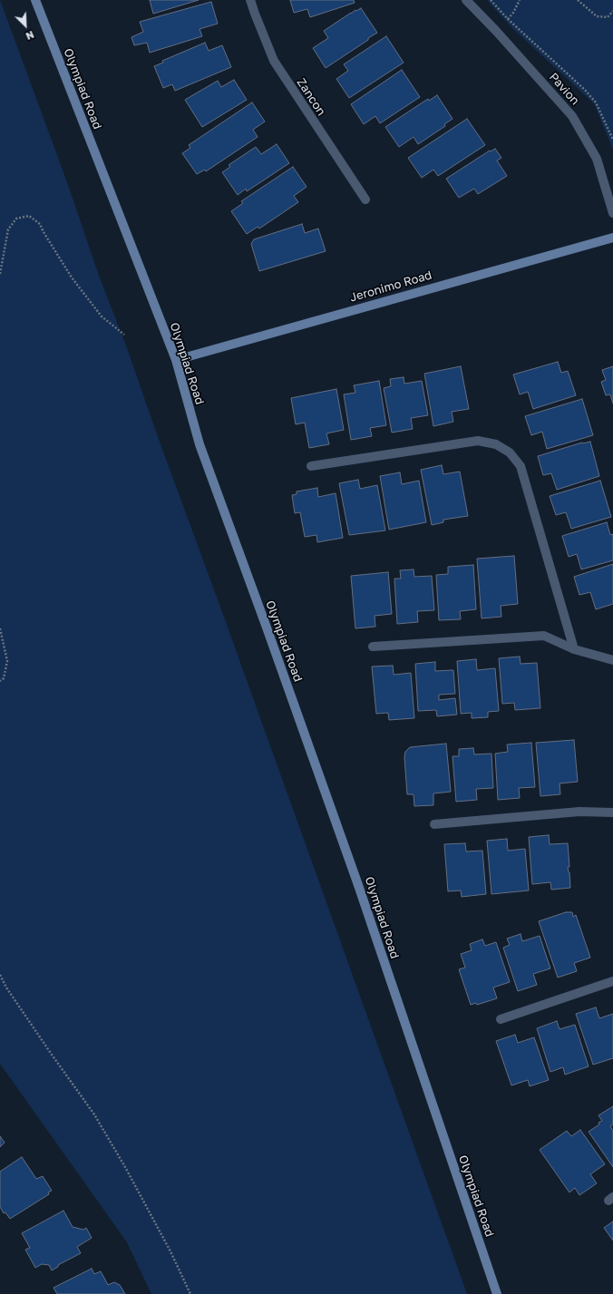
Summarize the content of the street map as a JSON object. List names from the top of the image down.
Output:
{
  "streets": {
    "main road": ["Olympiad Road", "Jeronimo Road"],
    "street": ["Pavion", "Zancon"]
  },
  "crossings": [
    ["Olympiad Road", "Jeronimo Road"]
  ],
  "north": "bottom right"
}
